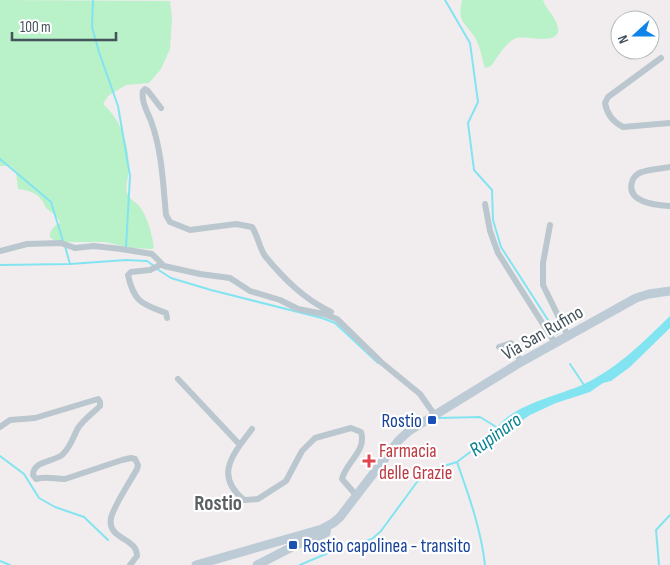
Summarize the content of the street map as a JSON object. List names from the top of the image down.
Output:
{
  "streets": {
    "main road": ["Via San Rufino"]
  },
  "districts": ["Rostio"],
  "water": ["Rupinaro"],
  "places": {
    "transit": ["Rostio", "Rostio capolinea - transito"],
    "health": ["Farmacia delle Grazie"]
  },
  "scale_bar": "100 m",
  "north": "left"
}
